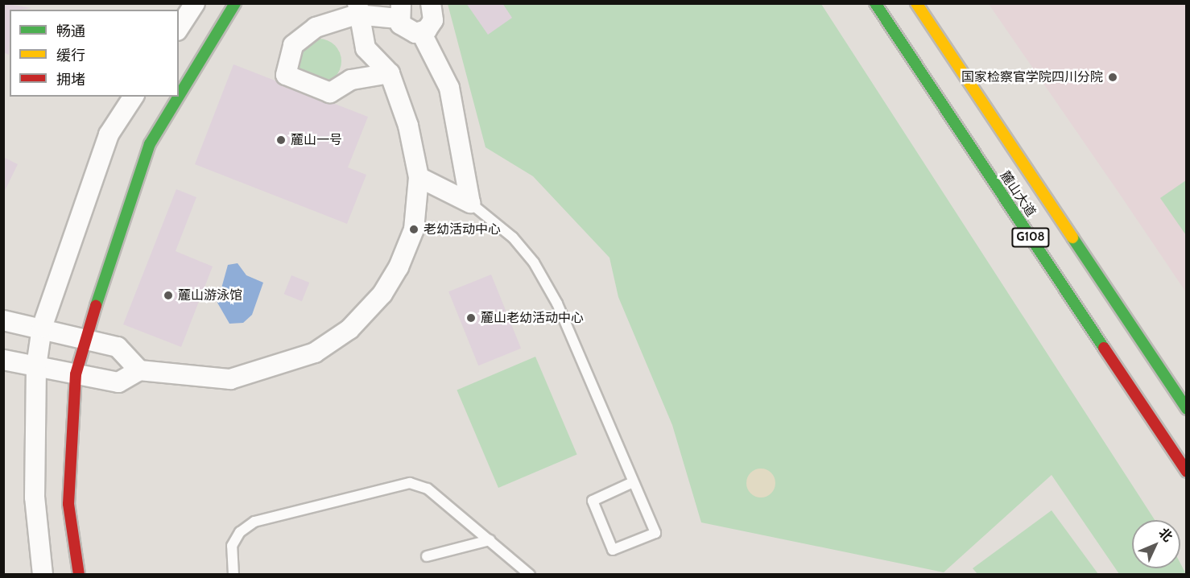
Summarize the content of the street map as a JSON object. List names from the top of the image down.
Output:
{
  "streets": {
    "main road": ["麓山大道", "G108"]
  },
  "places": [
    "国家检察官学院四川分院",
    "麓山一号",
    "老幼活动中心",
    "麓山游泳馆",
    "麓山老幼活动中心"
  ],
  "legend": ["畅通", "缓行", "拥堵"],
  "north": "top right"
}
